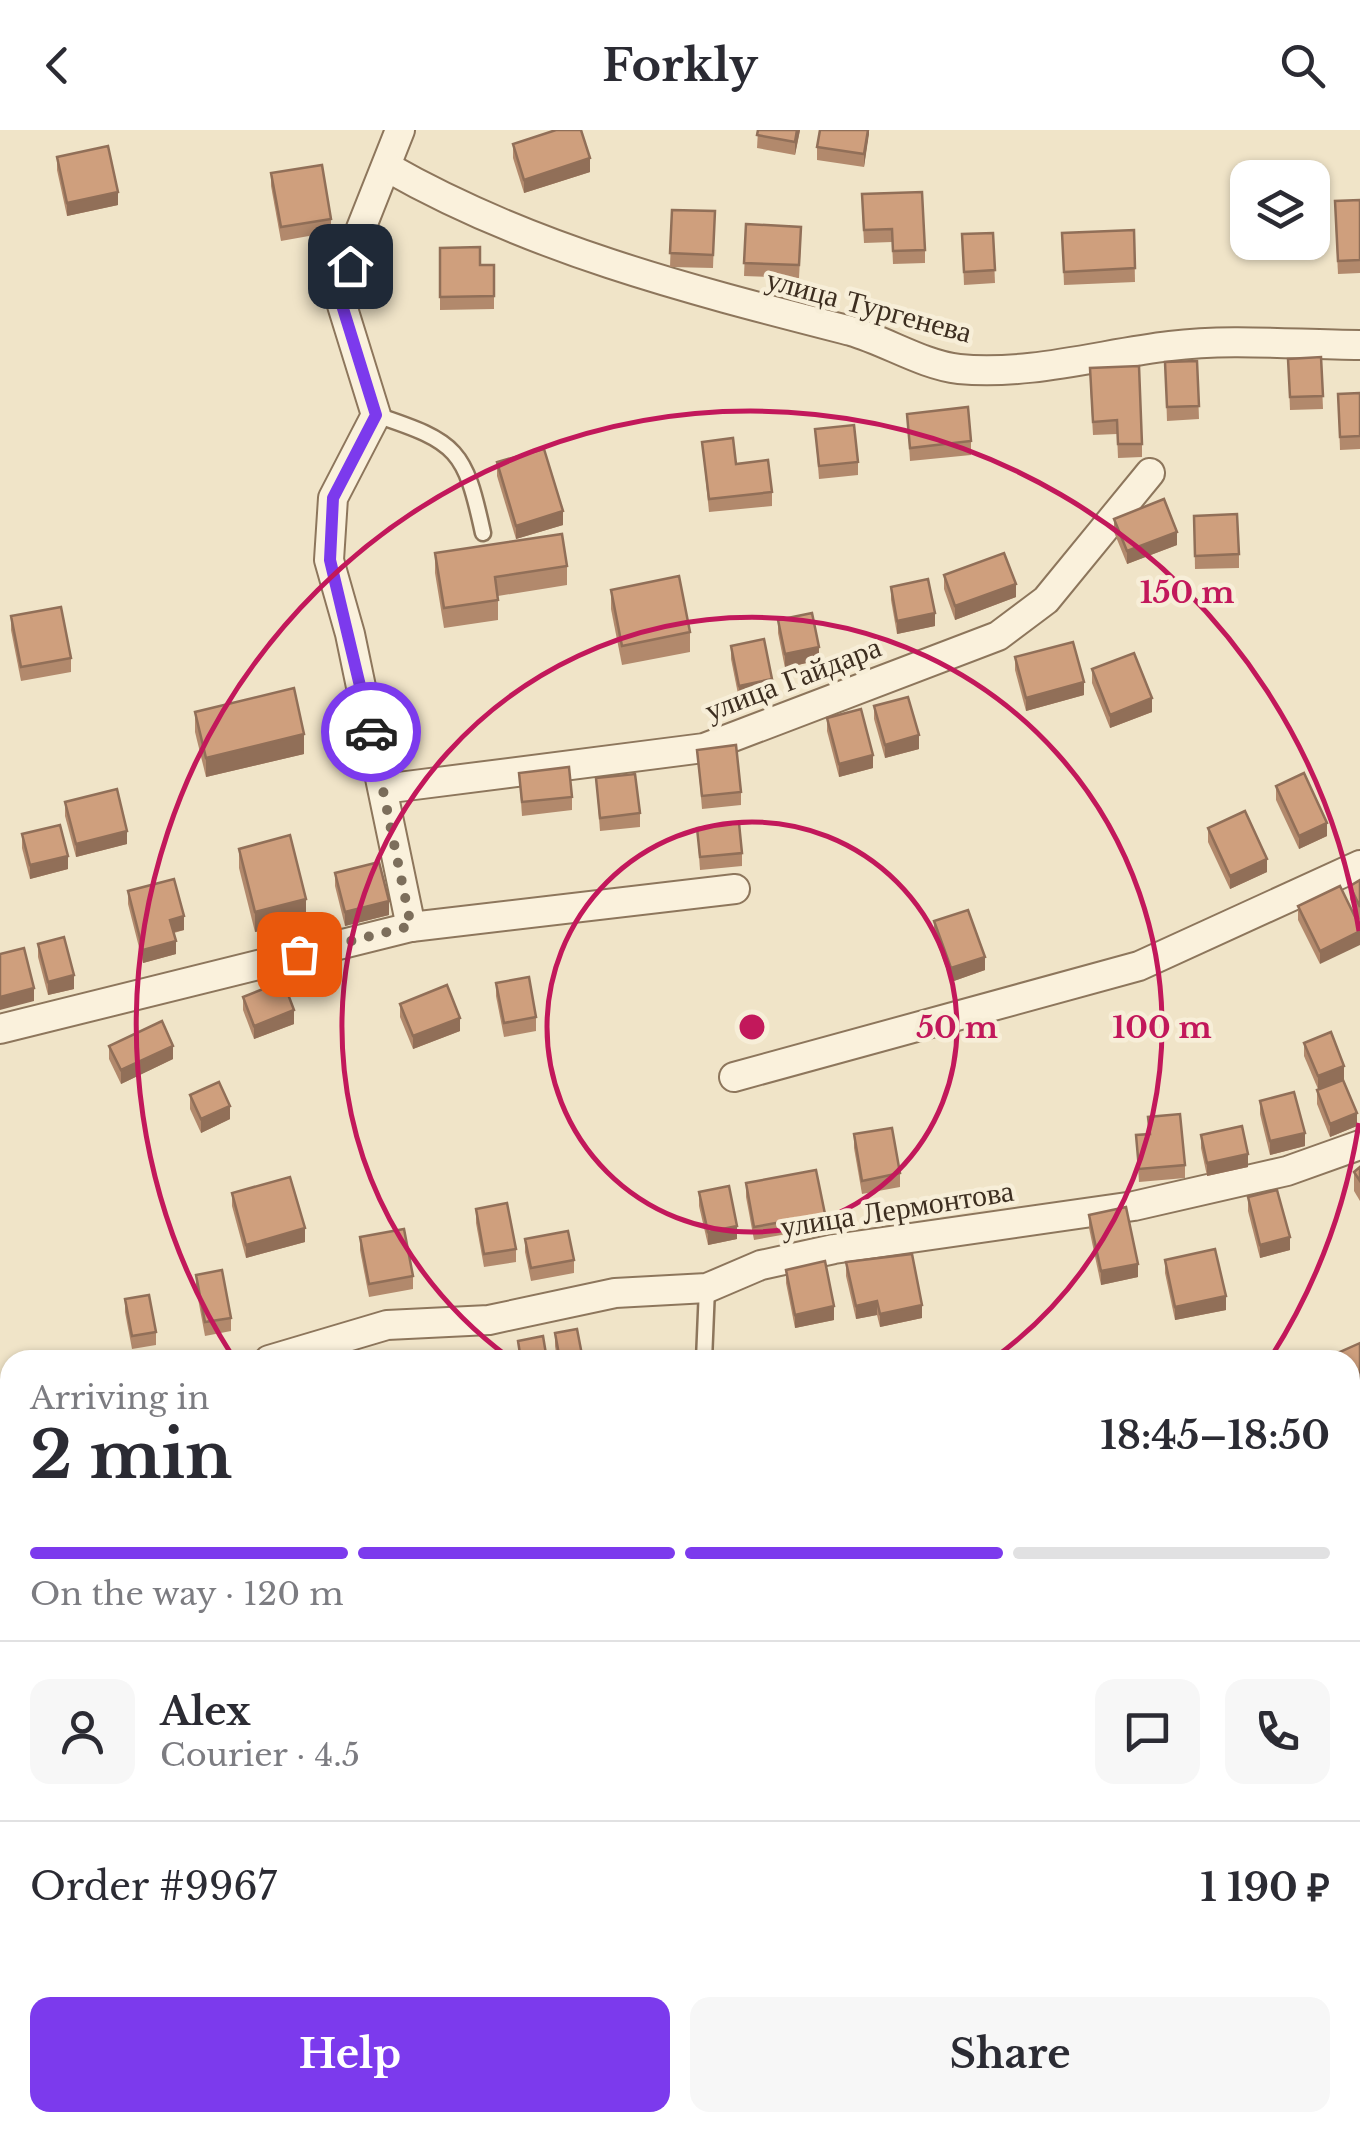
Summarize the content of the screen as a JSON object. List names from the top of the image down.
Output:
{
  "streets": {
    "street": ["улица Тургенева", "улица Гайдара", "улица Лермонтова"]
  },
  "page": {
    "header": "Forkly",
    "heading": ["2 min", "Arriving in", "18:45–18:50"],
    "panel": [
      "Alex",
      "Courier · 4.5",
      "Order #9967",
      "1 190 ₽"
    ],
    "bar": "On the way · 120 m",
    "buttons": ["Help", "Share"]
  },
  "rings": ["150 m", "50 m", "100 m"]
}
